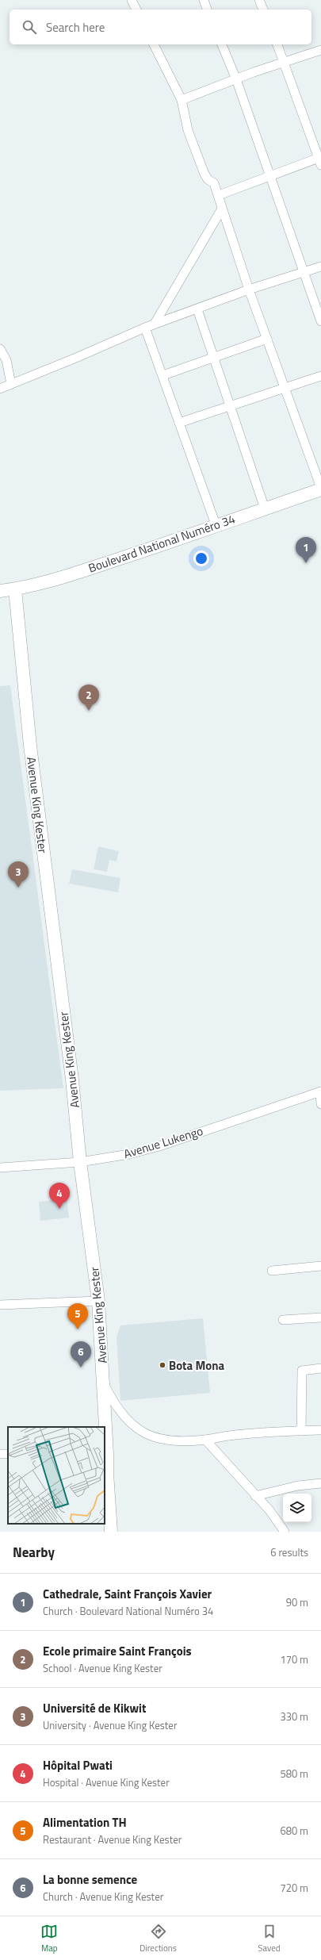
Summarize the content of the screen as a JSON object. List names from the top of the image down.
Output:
{
  "streets": {
    "street": ["Boulevard National Numéro 34", "Avenue King Kester", "Avenue Lukengo"]
  },
  "crossings": [
    ["Boulevard National Numéro 34", "Avenue King Kester"],
    ["Avenue King Kester", "Avenue Lukengo"]
  ],
  "places": ["Bota Mona"],
  "page": {
    "search": "Search here",
    "pins": [
      "1",
      "2",
      "3",
      "4",
      "5",
      "6"
    ],
    "heading": ["Nearby", "6 results"],
    "list": [
      {
        "mark": "1",
        "name": "Cathedrale, Saint François Xavier",
        "note": "Church · Boulevard National Numéro 34",
        "value": "90 m"
      },
      {
        "mark": "2",
        "name": "Ecole primaire Saint François",
        "note": "School · Avenue King Kester",
        "value": "170 m"
      },
      {
        "mark": "3",
        "name": "Université de Kikwit",
        "note": "University · Avenue King Kester",
        "value": "330 m"
      },
      {
        "mark": "4",
        "name": "Hôpital Pwati",
        "note": "Hospital · Avenue King Kester",
        "value": "580 m"
      },
      {
        "mark": "5",
        "name": "Alimentation TH",
        "note": "Restaurant · Avenue King Kester",
        "value": "680 m"
      },
      {
        "mark": "6",
        "name": "La bonne semence",
        "note": "Church · Avenue King Kester",
        "value": "720 m"
      }
    ],
    "nav": ["Map", "Directions", "Saved"]
  }
}
